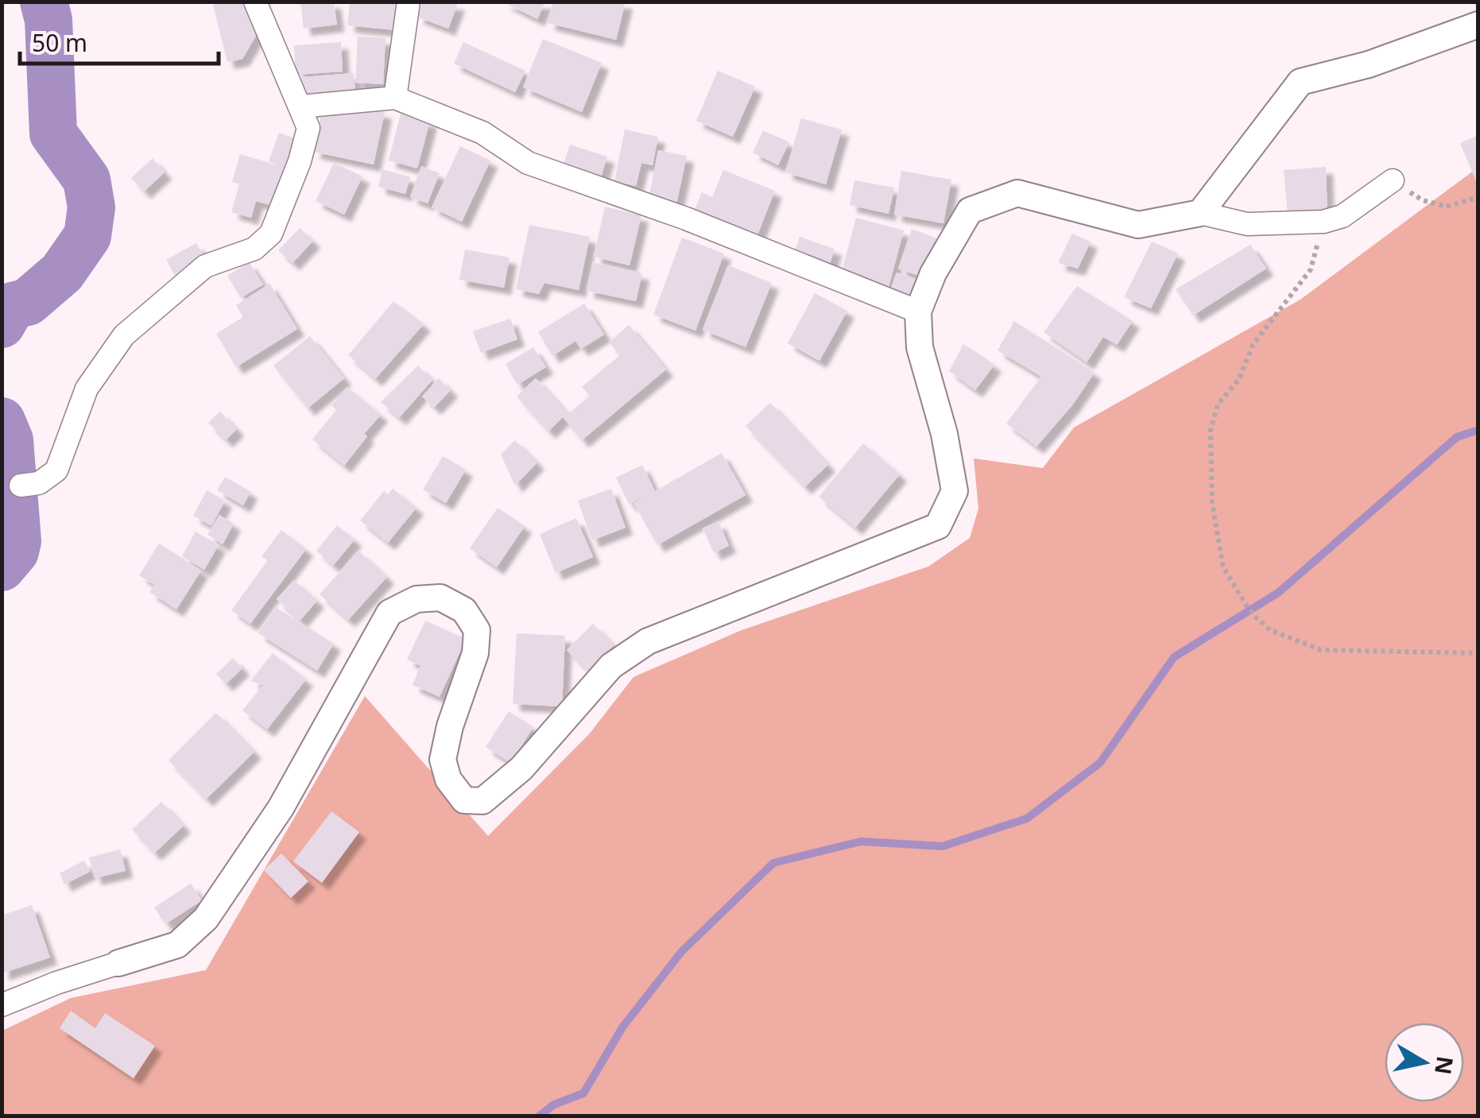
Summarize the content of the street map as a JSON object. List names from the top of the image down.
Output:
{
  "scale_bar": "50 m",
  "north": "right"
}
